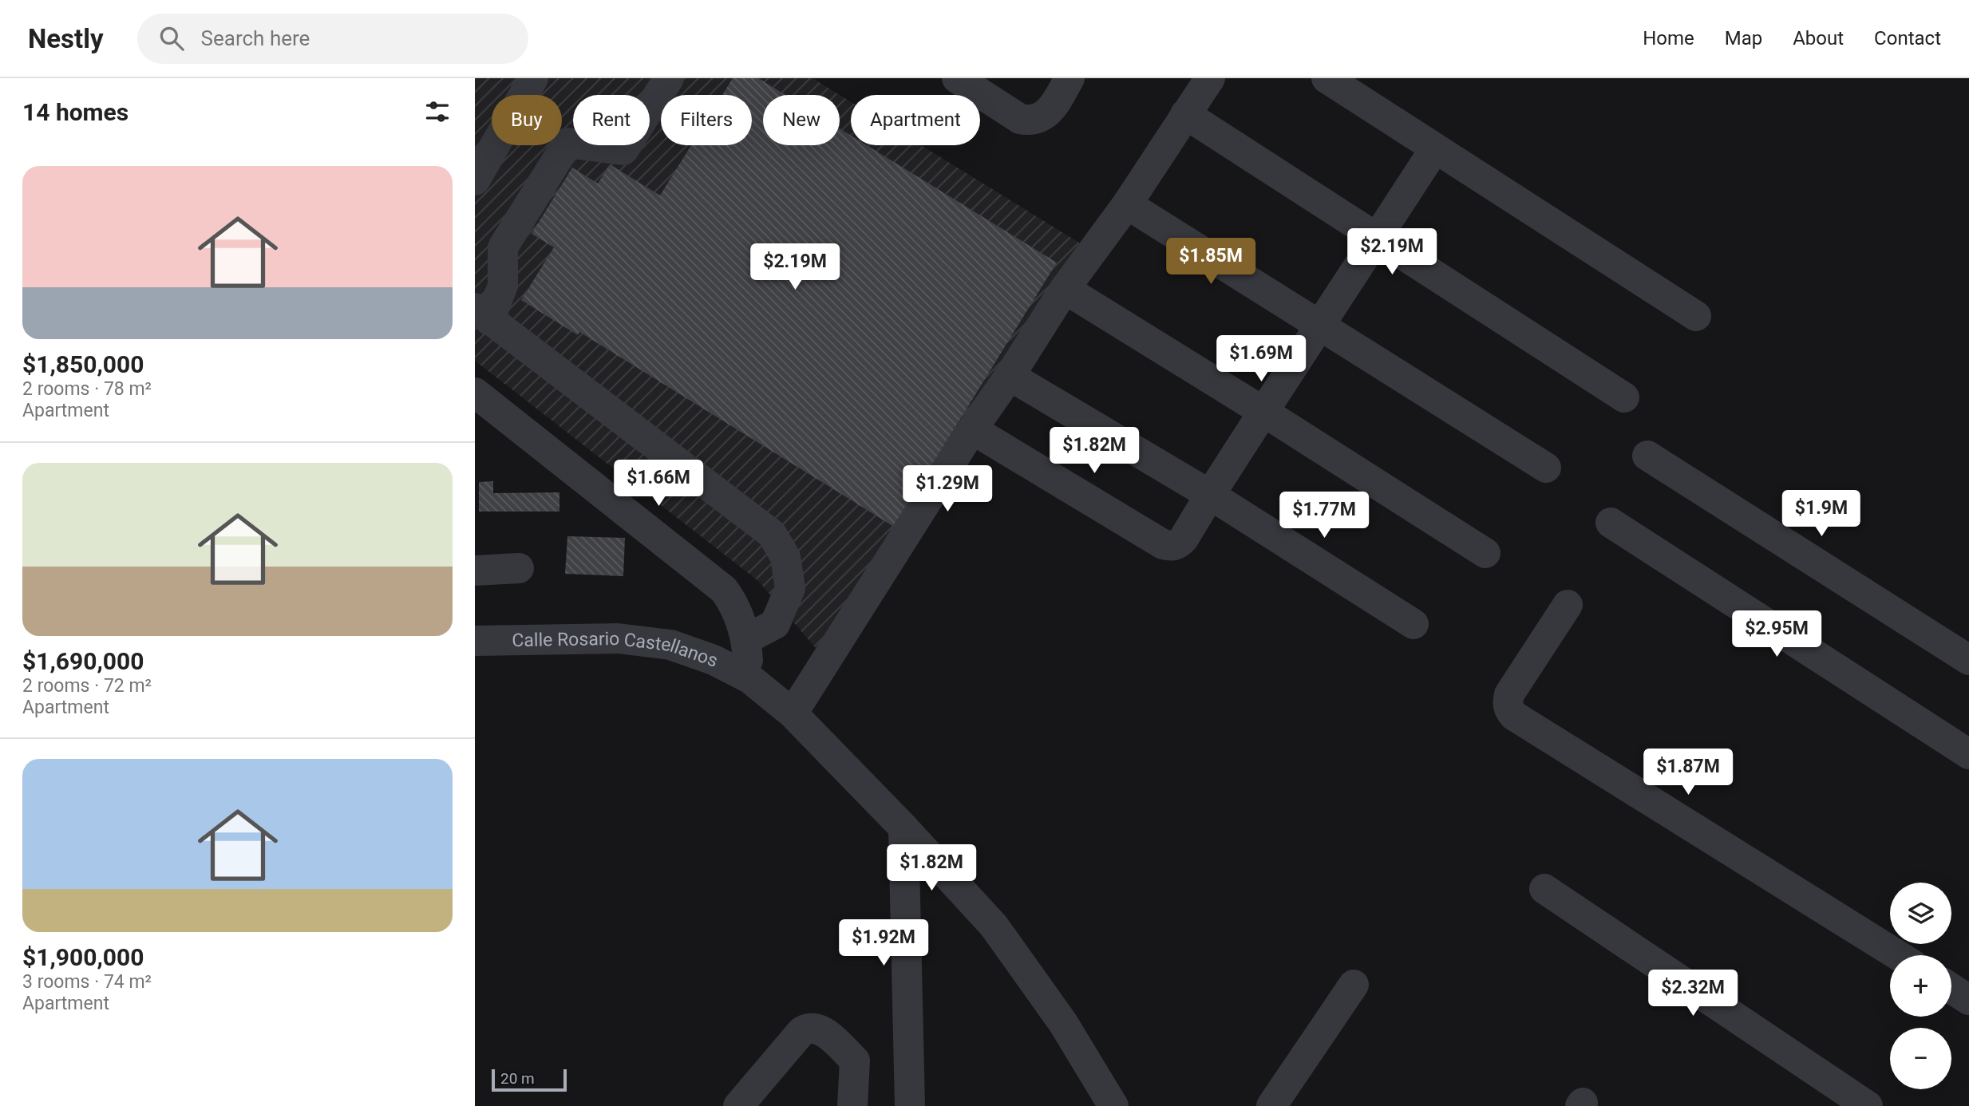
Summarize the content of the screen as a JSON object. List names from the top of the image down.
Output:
{
  "streets": {
    "street": ["Calle Rosario Castellanos"]
  },
  "scale_bar": "20 m",
  "page": {
    "header": "Nestly",
    "search": "Search here",
    "nav": [
      "Home",
      "Map",
      "About",
      "Contact"
    ],
    "heading": "14 homes",
    "chip": [
      "Buy",
      "Rent",
      "Filters",
      "New",
      "Apartment"
    ],
    "list": [
      {
        "name": "$1,850,000",
        "note": "2 rooms · 78 m² · Apartment"
      },
      {
        "name": "$1,690,000",
        "note": "2 rooms · 72 m² · Apartment"
      },
      {
        "name": "$1,900,000",
        "note": "3 rooms · 74 m² · Apartment"
      }
    ],
    "price": [
      "$2.19M",
      "$1.85M",
      "$2.19M",
      "$1.69M",
      "$1.82M",
      "$1.66M",
      "$1.29M",
      "$1.9M",
      "$1.77M",
      "$2.95M",
      "$1.87M",
      "$1.82M",
      "$1.92M",
      "$2.32M"
    ],
    "map_buttons": ["+", "−"],
    "scale": "20 m"
  }
}
